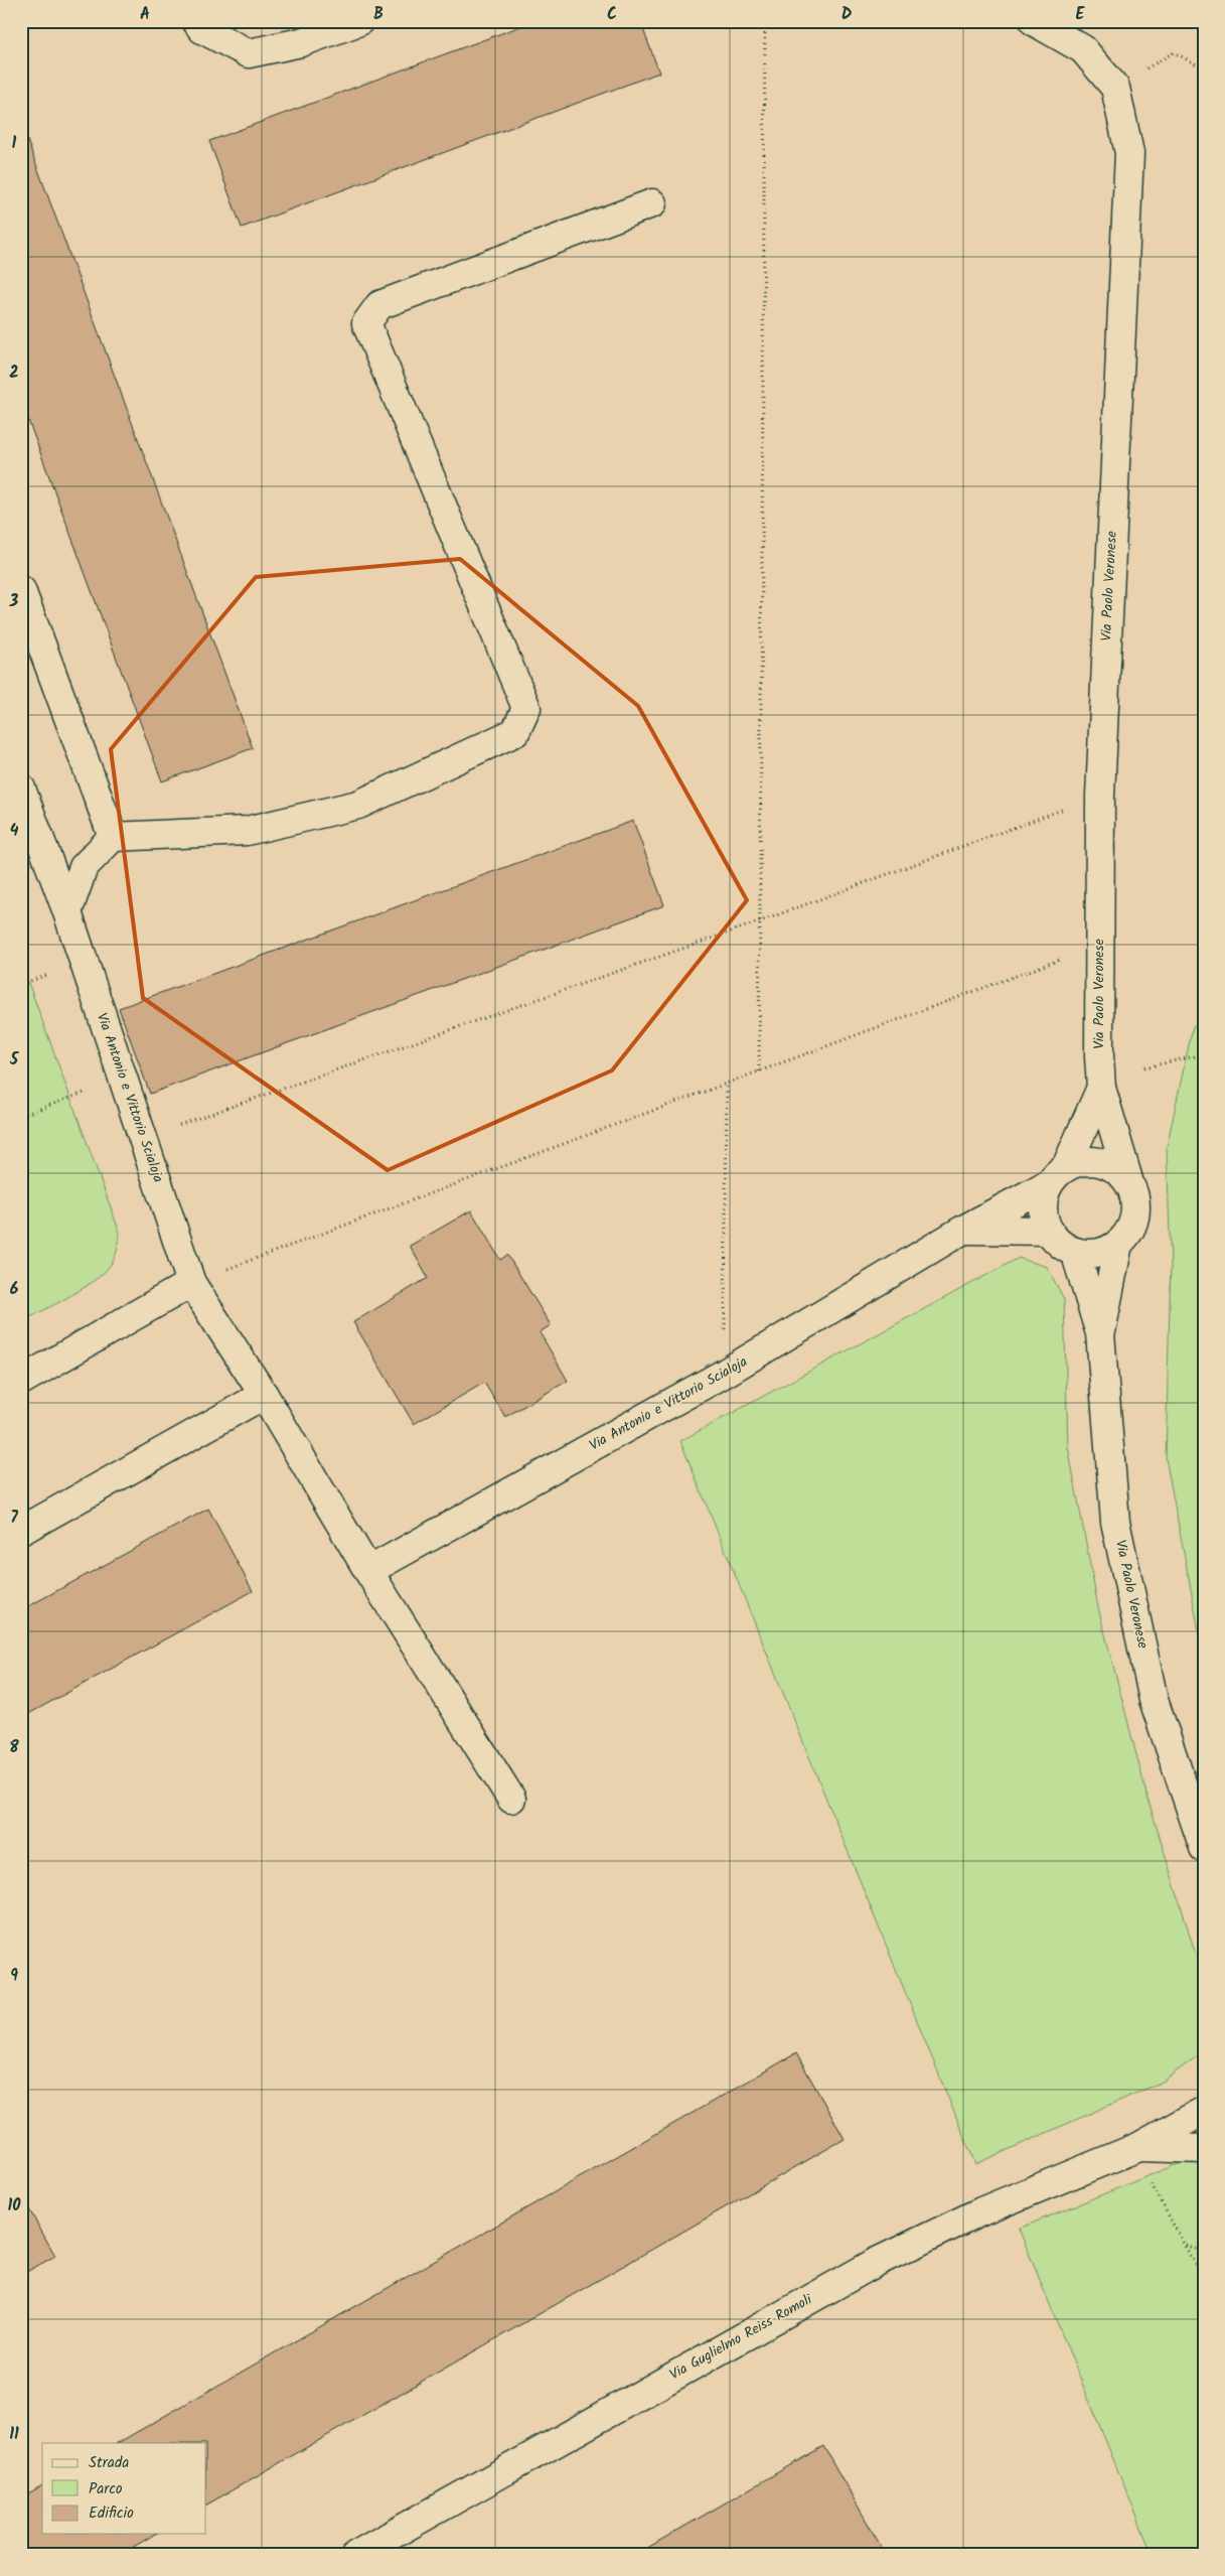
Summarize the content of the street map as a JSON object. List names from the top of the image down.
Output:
{
  "streets": {
    "street": ["Via Paolo Veronese", "Via Antonio e Vittorio Scialoja", "Via Guglielmo Reiss Romoli"]
  },
  "crossings": [
    ["Via Paolo Veronese", "Via Antonio e Vittorio Scialoja"]
  ],
  "legend": ["Strada", "Parco", "Edificio"],
  "grid": {
    "columns": [
      "A",
      "B",
      "C",
      "D",
      "E"
    ],
    "rows": [
      "1",
      "2",
      "3",
      "4",
      "5",
      "6",
      "7",
      "8",
      "9",
      "10",
      "11"
    ]
  }
}
